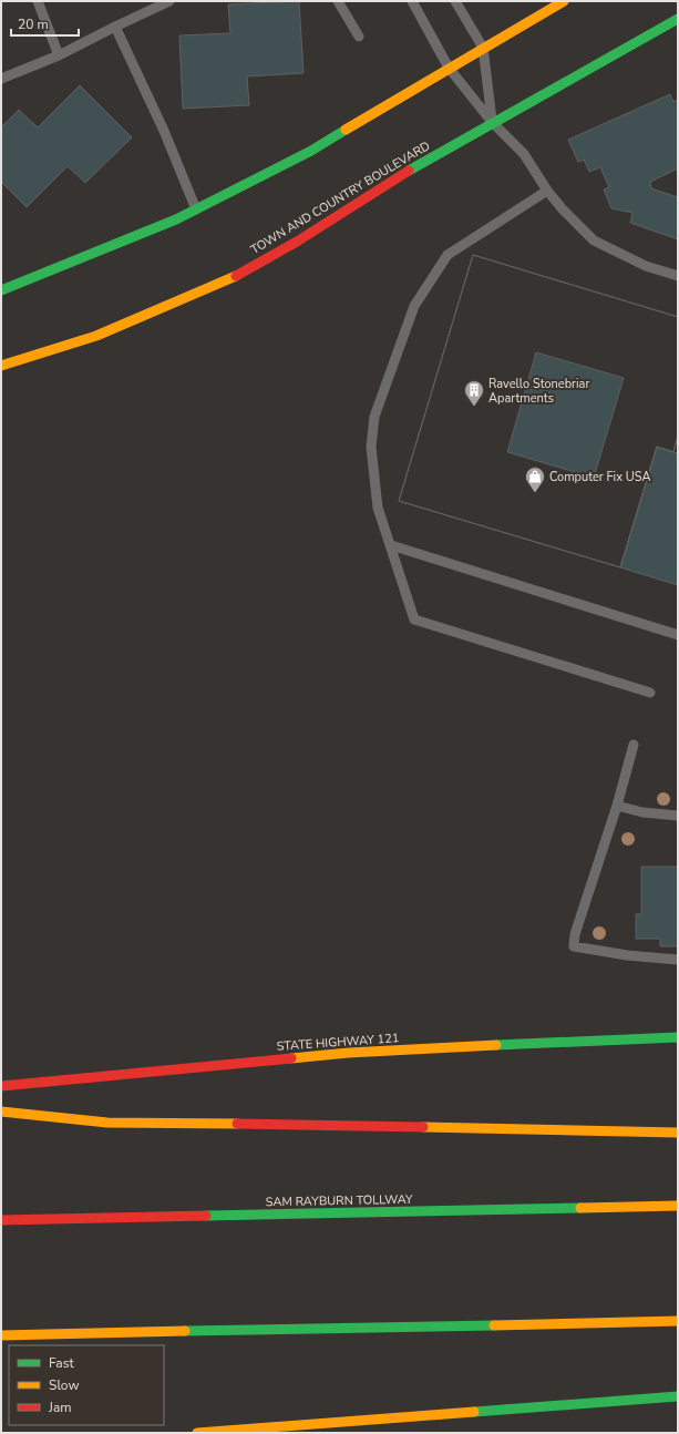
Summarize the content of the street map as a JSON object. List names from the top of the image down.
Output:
{
  "streets": {
    "main road": ["TOWN AND COUNTRY BOULEVARD", "STATE HIGHWAY 121", "SAM RAYBURN TOLLWAY"]
  },
  "places": {
    "building": ["Ravello Stonebriar Apartments"],
    "shop": ["Computer Fix USA"]
  },
  "legend": ["Fast", "Slow", "Jam"],
  "scale_bar": "20 m"
}
